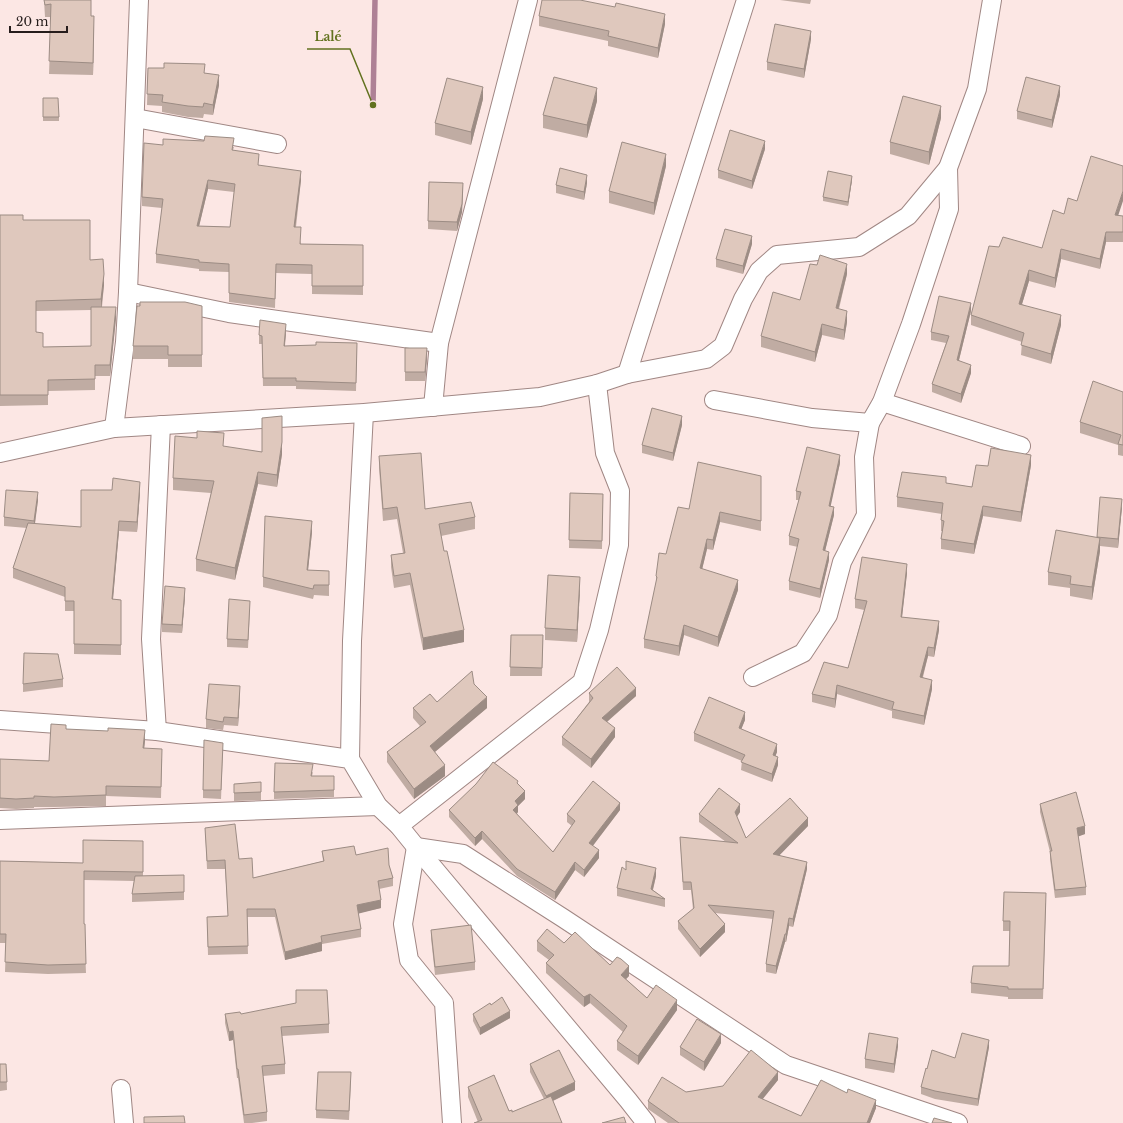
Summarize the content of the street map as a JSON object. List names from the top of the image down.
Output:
{
  "places": ["Lalé"],
  "scale_bar": "20 m"
}
